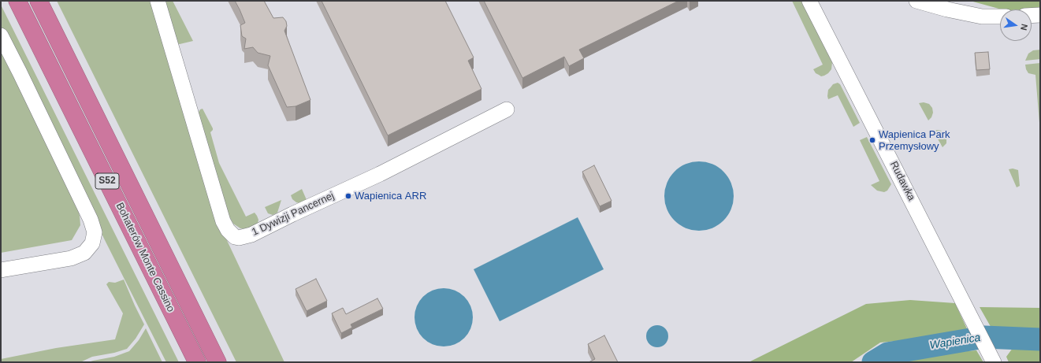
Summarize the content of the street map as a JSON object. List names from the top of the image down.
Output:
{
  "streets": {
    "highway": ["S52", "Bohaterów Monte Cassino"],
    "street": ["Rudawka", "1 Dywizji Pancernej"]
  },
  "water": ["Wapienica"],
  "places": ["Wapienica Park Przemysłowy", "Wapienica ARR"],
  "north": "right"
}
